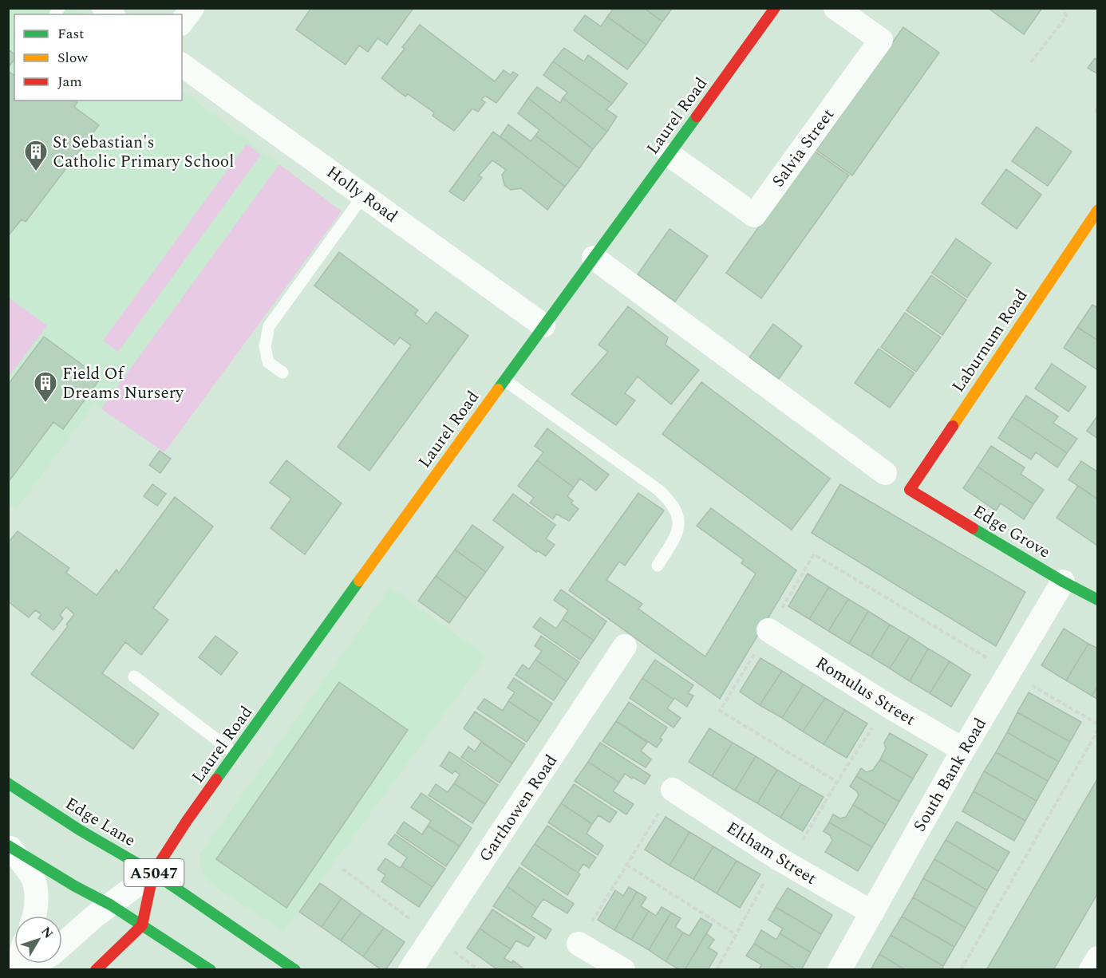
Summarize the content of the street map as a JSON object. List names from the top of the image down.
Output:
{
  "streets": {
    "main road": [
      "Laurel Road",
      "Laburnum Road",
      "Edge Grove",
      "Edge Lane",
      "A5047"
    ],
    "street": [
      "Salvia Street",
      "Holly Road",
      "Romulus Street",
      "South Bank Road",
      "Garthowen Road",
      "Eltham Street"
    ]
  },
  "crossings": [
    ["Laurel Road", "Salvia Street"],
    ["Laurel Road", "Holly Road"],
    ["Laurel Road", "Edge Lane"],
    ["Laburnum Road", "Edge Grove"],
    ["Edge Grove", "South Bank Road"],
    ["Romulus Street", "South Bank Road"],
    ["South Bank Road", "Eltham Street"]
  ],
  "places": {
    "building": ["St Sebastian's Catholic Primary School", "Field Of Dreams Nursery"]
  },
  "legend": ["Fast", "Slow", "Jam"],
  "north": "top right"
}
